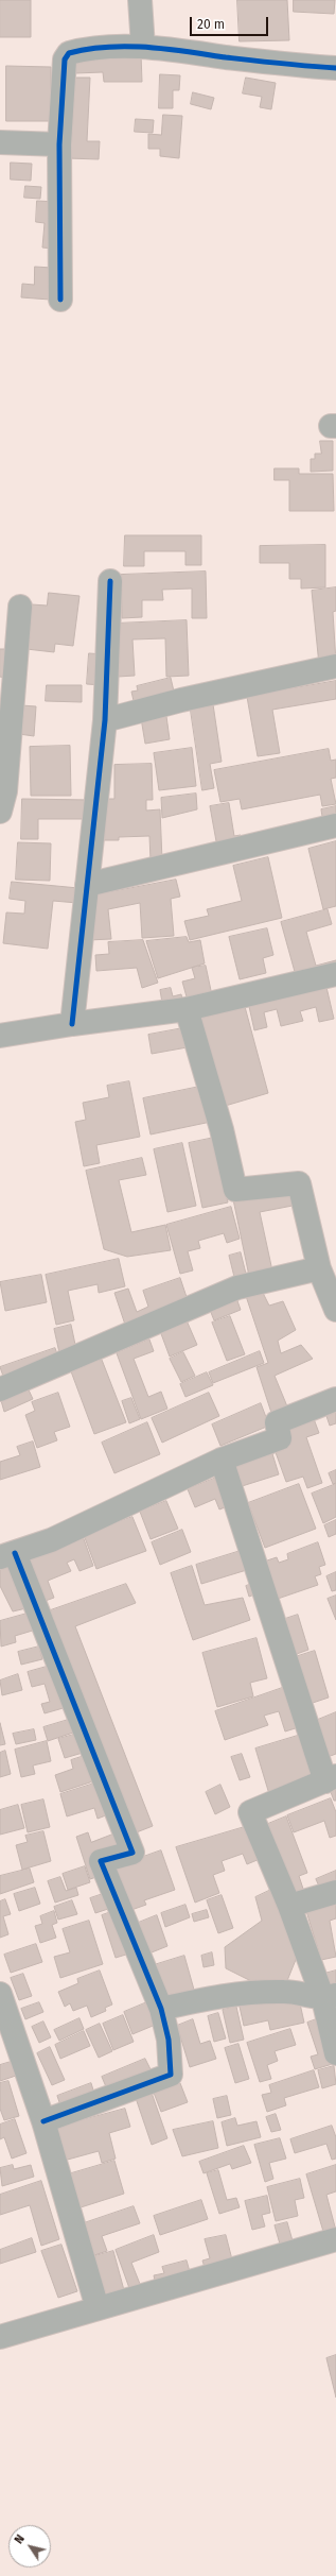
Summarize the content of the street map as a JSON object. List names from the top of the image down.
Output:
{
  "scale_bar": "20 m",
  "north": "top left"
}
